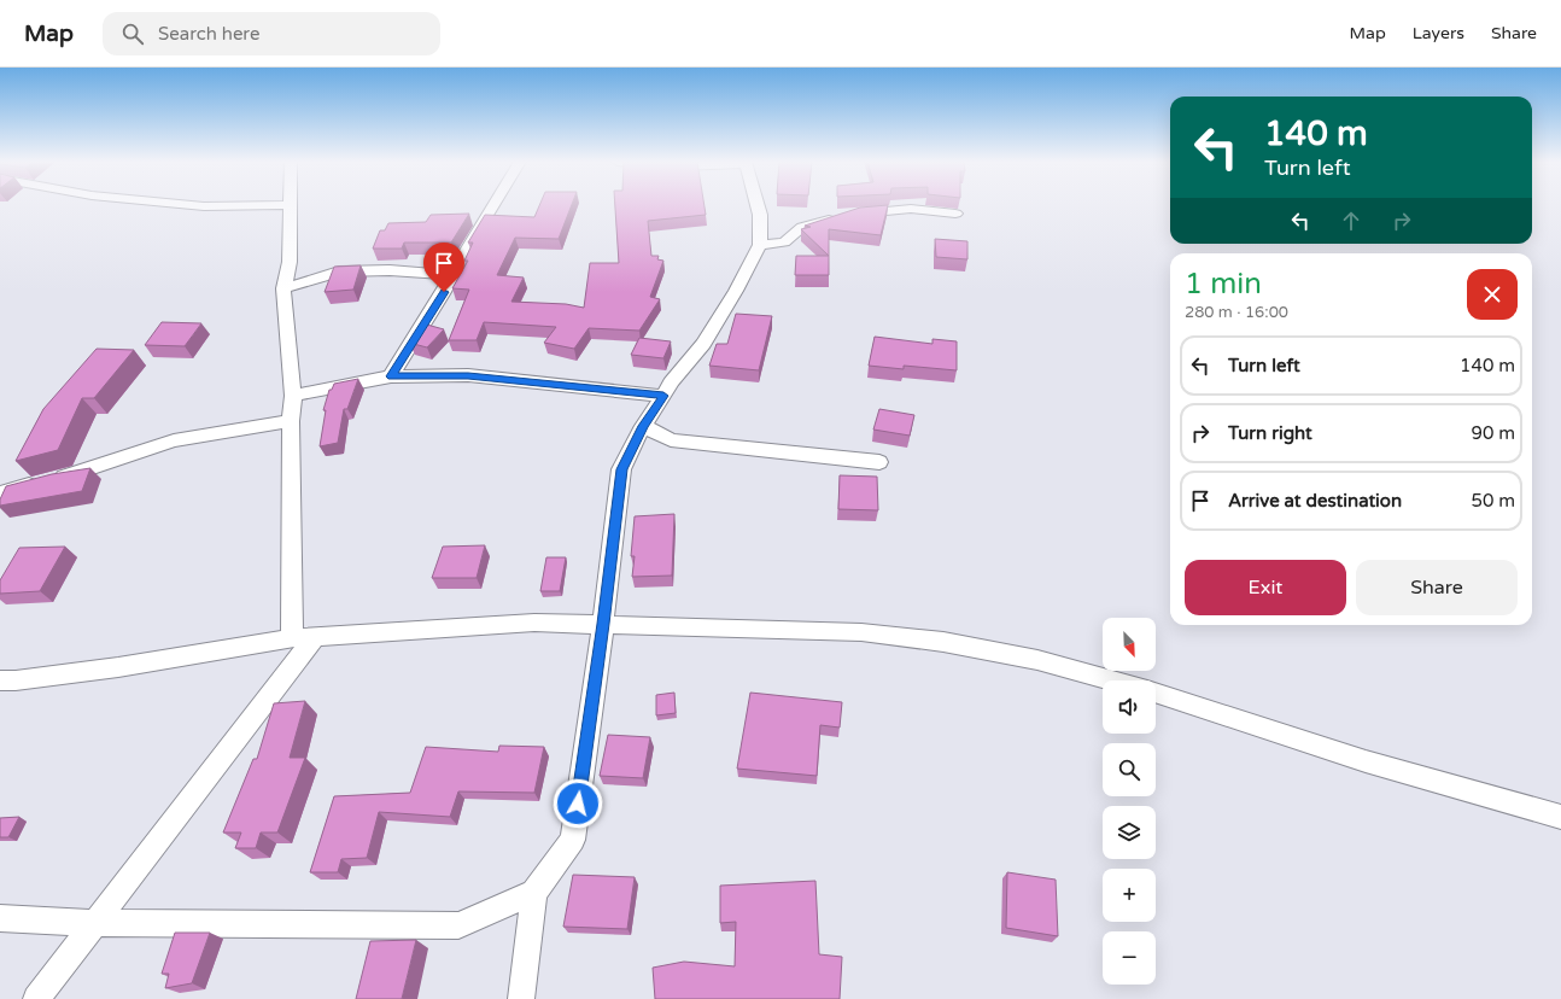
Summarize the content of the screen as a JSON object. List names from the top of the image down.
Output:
{
  "north": "bottom right",
  "page": {
    "header": "Map",
    "search": "Search here",
    "nav": ["Map", "Layers", "Share"],
    "turn": ["140 m", "Turn left"],
    "heading": ["1 min", "280 m · 16:00"],
    "list": [
      {
        "name": "Turn left",
        "value": "140 m"
      },
      {
        "name": "Turn right",
        "value": "90 m"
      },
      {
        "name": "Arrive at destination",
        "value": "50 m"
      }
    ],
    "buttons": ["Exit", "Share"],
    "map_buttons": ["+", "−"]
  }
}
